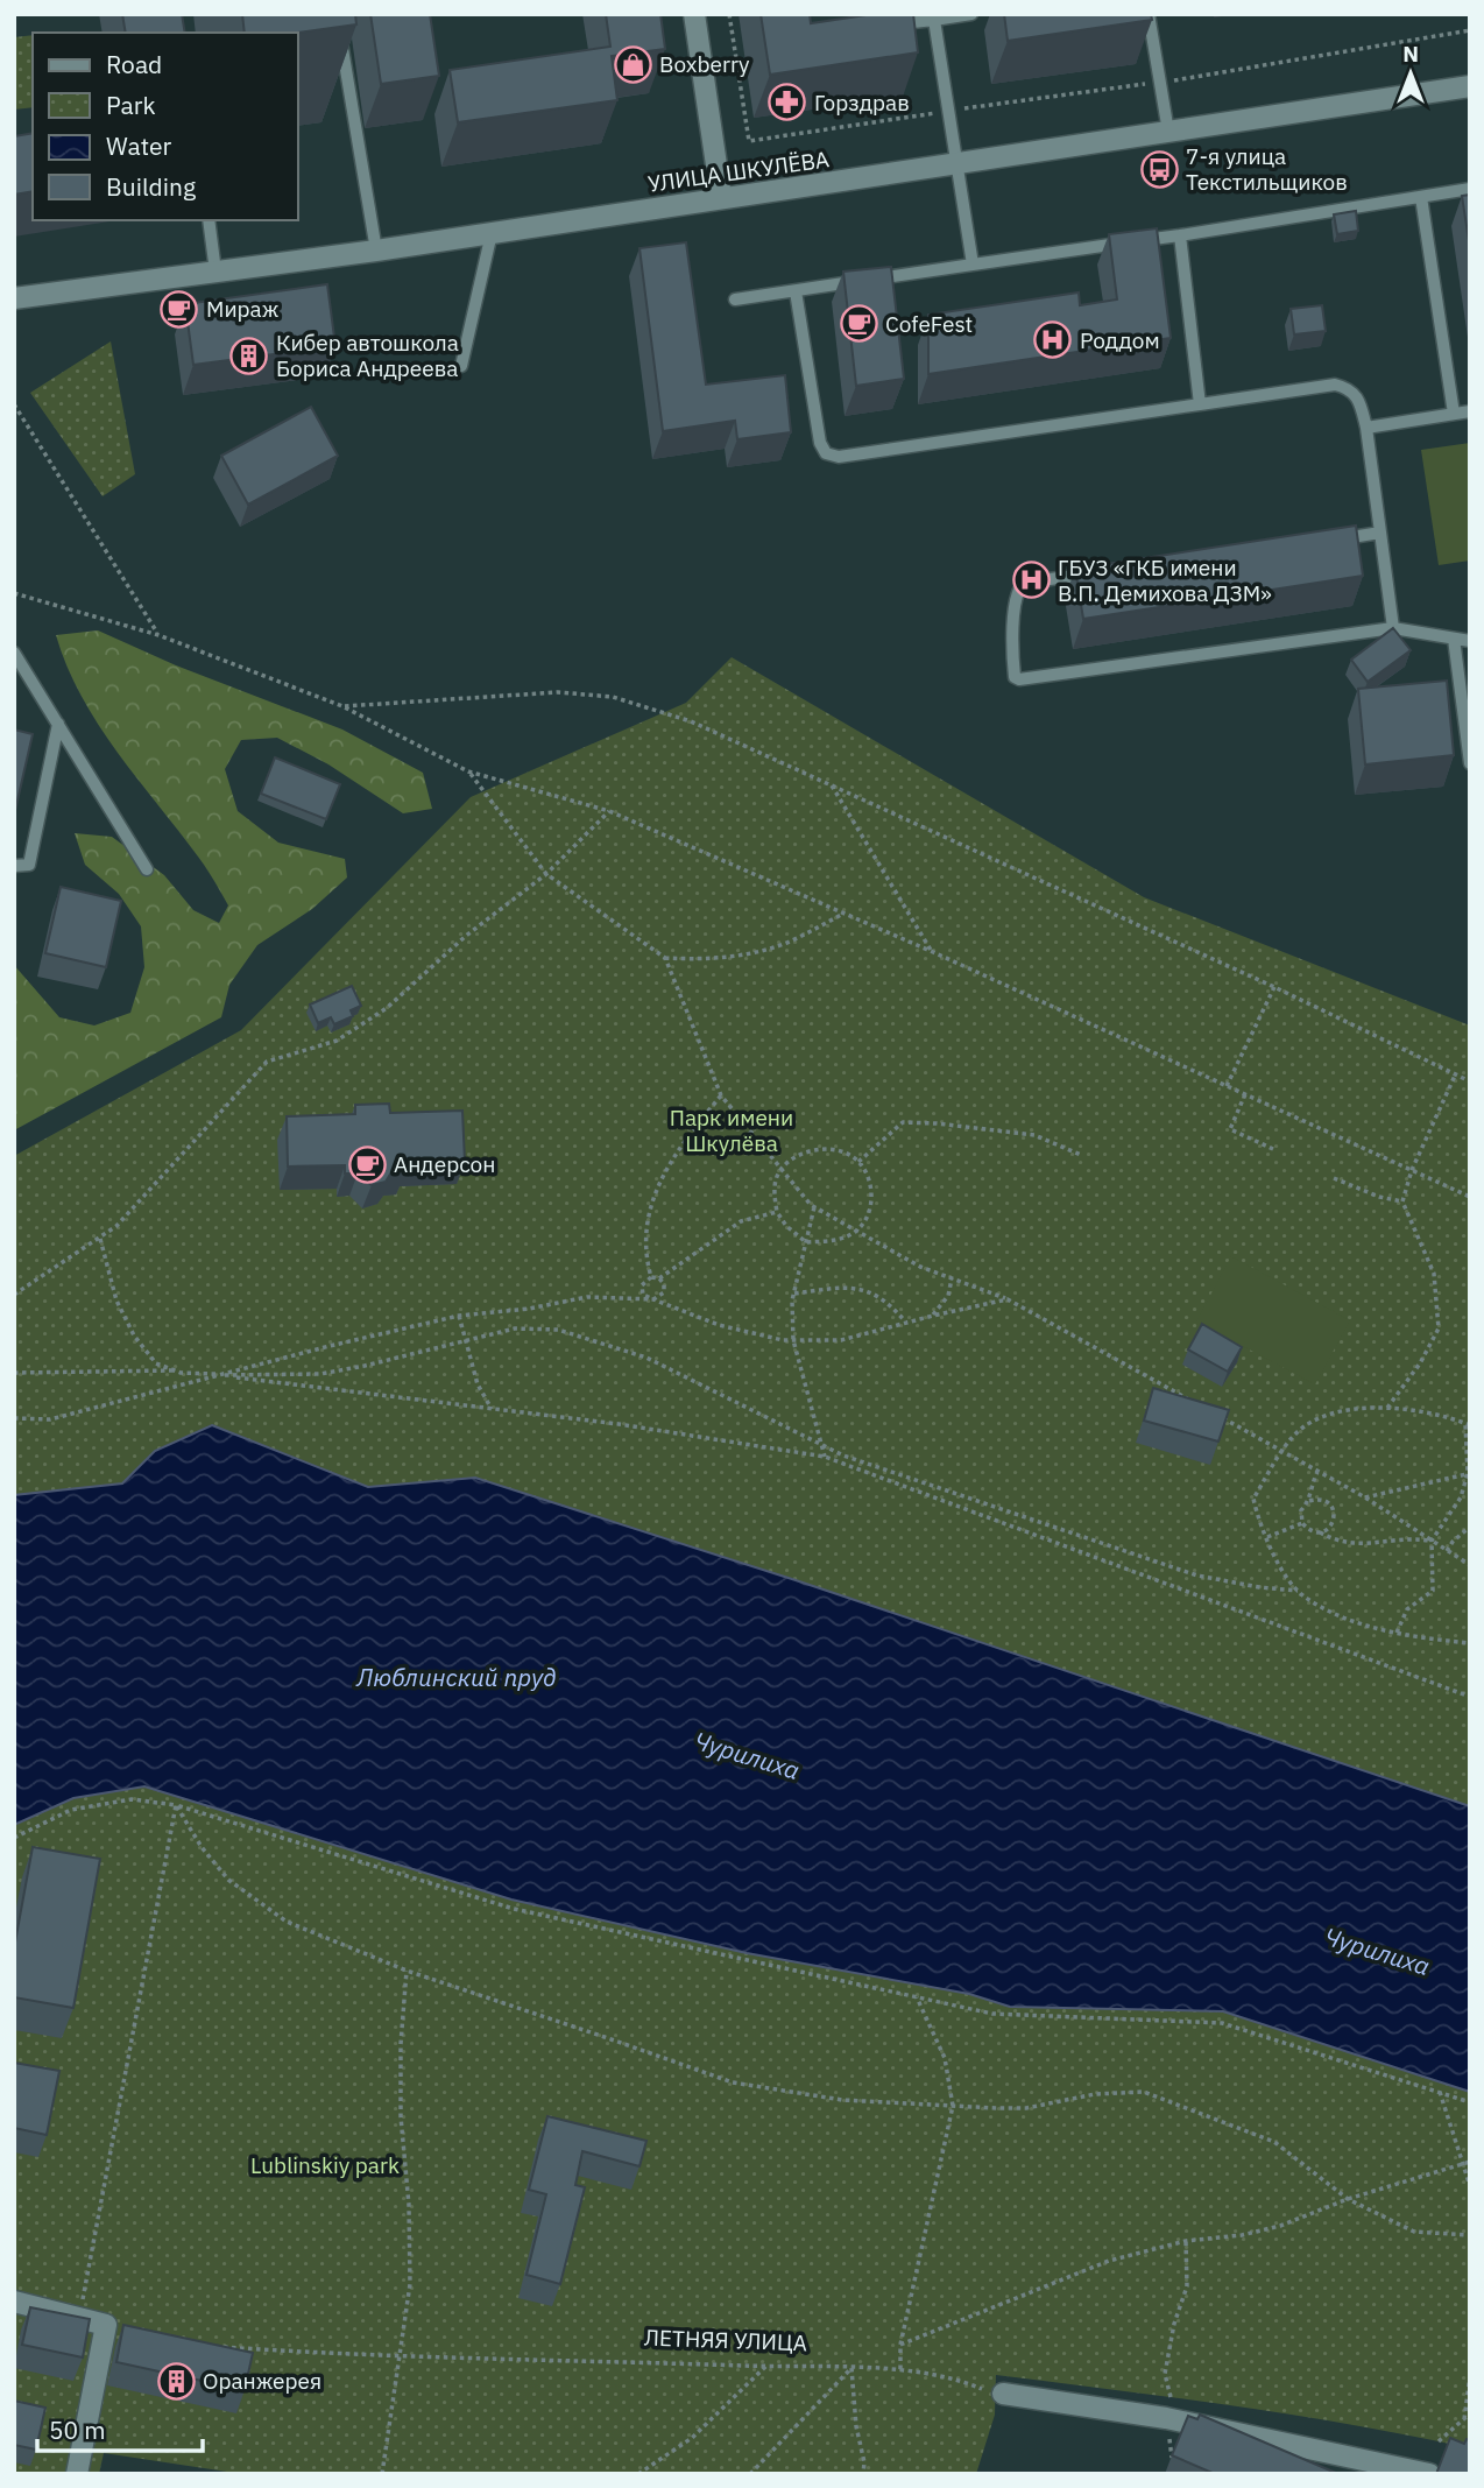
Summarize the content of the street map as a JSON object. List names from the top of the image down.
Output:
{
  "streets": {
    "street": ["УЛИЦА ШКУЛЁВА"],
    "path": ["ЛЕТНЯЯ УЛИЦА"]
  },
  "water": ["Люблинский пруд", "Чурилиха"],
  "parks": ["Парк имени Шкулёва", "Lublinskiy park"],
  "places": {
    "shop": ["Boxberry"],
    "pharmacy": ["Горздрав"],
    "bus stop": ["7-я улица Текстильщиков"],
    "cafe": ["Мираж", "CofeFest", "Андерсон"],
    "hospital": ["Роддом", "ГБУЗ «ГКБ имени В.П. Демихова ДЗМ»"],
    "building": ["Кибер автошкола Бориса Андреева", "Оранжерея"]
  },
  "legend": [
    "Road",
    "Park",
    "Water",
    "Building"
  ],
  "scale_bar": "50 m",
  "north": "top"
}
